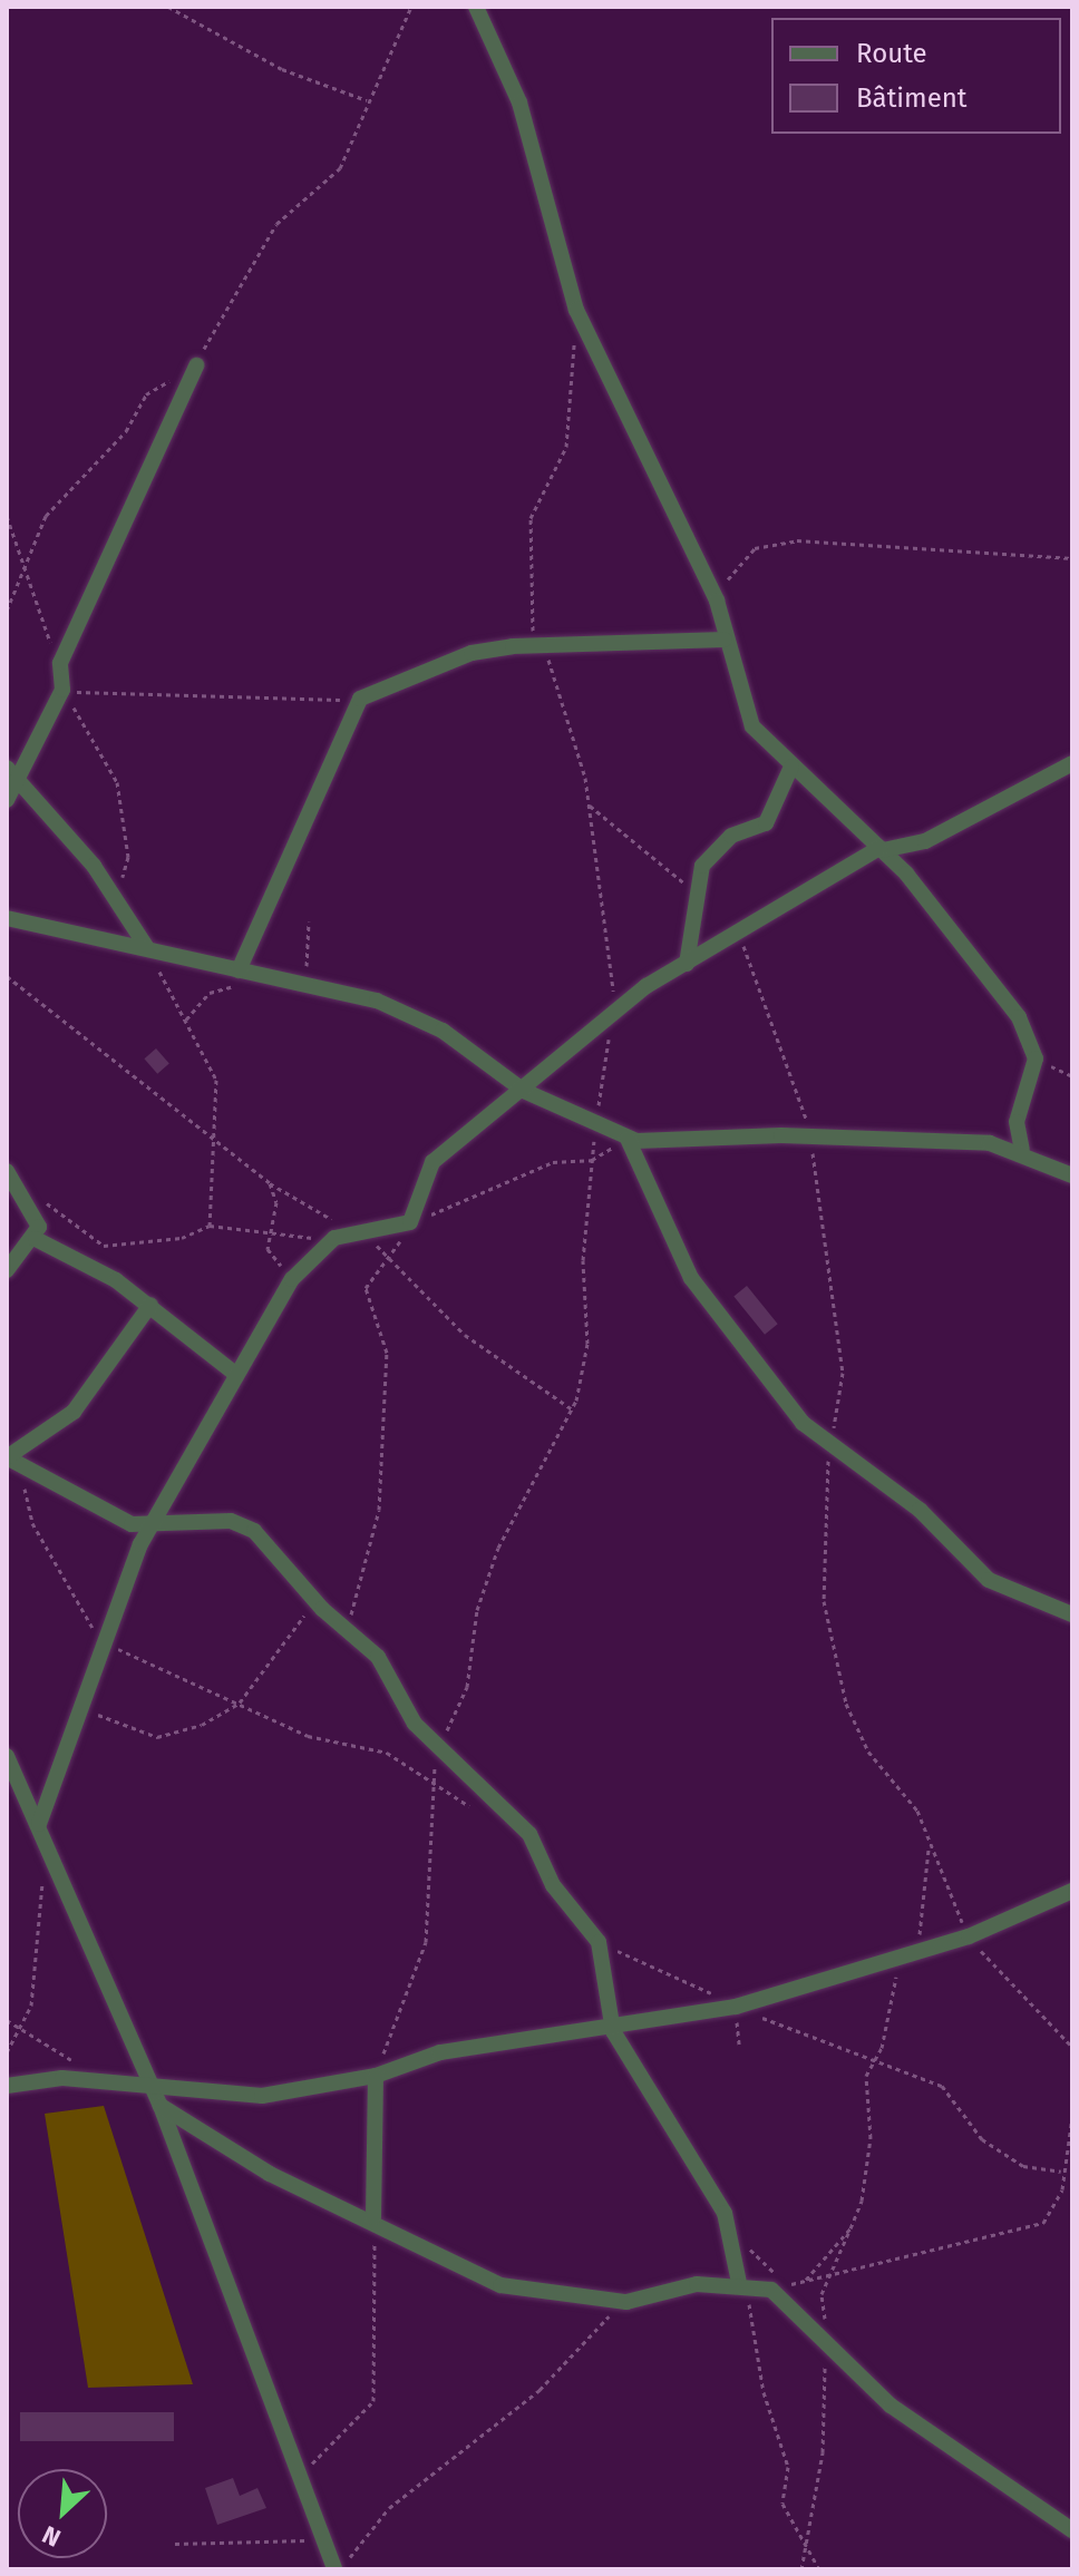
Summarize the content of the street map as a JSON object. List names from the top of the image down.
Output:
{
  "legend": ["Route", "Bâtiment"],
  "north": "bottom left"
}
